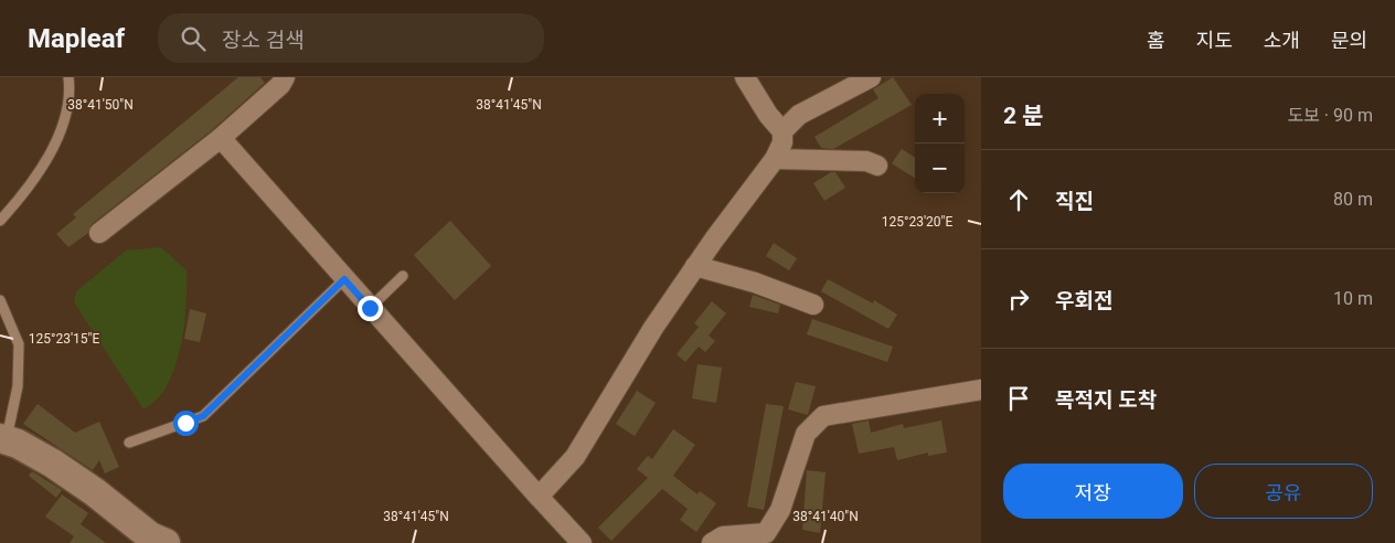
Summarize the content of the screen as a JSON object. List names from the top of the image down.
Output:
{
  "page": {
    "header": "Mapleaf",
    "search": "장소 검색",
    "nav": [
      "홈",
      "지도",
      "소개",
      "문의"
    ],
    "heading": ["2 분", "도보 · 90 m"],
    "map_buttons": ["+", "−"],
    "list": [
      ["직진", "80 m"],
      ["우회전", "10 m"],
      "목적지 도착"
    ],
    "buttons": ["저장", "공유"]
  },
  "coordinates": [
    "38°41'50\"N",
    "38°41'45\"N",
    "125°23'20\"E",
    "125°23'15\"E",
    "38°41'40\"N"
  ]
}
